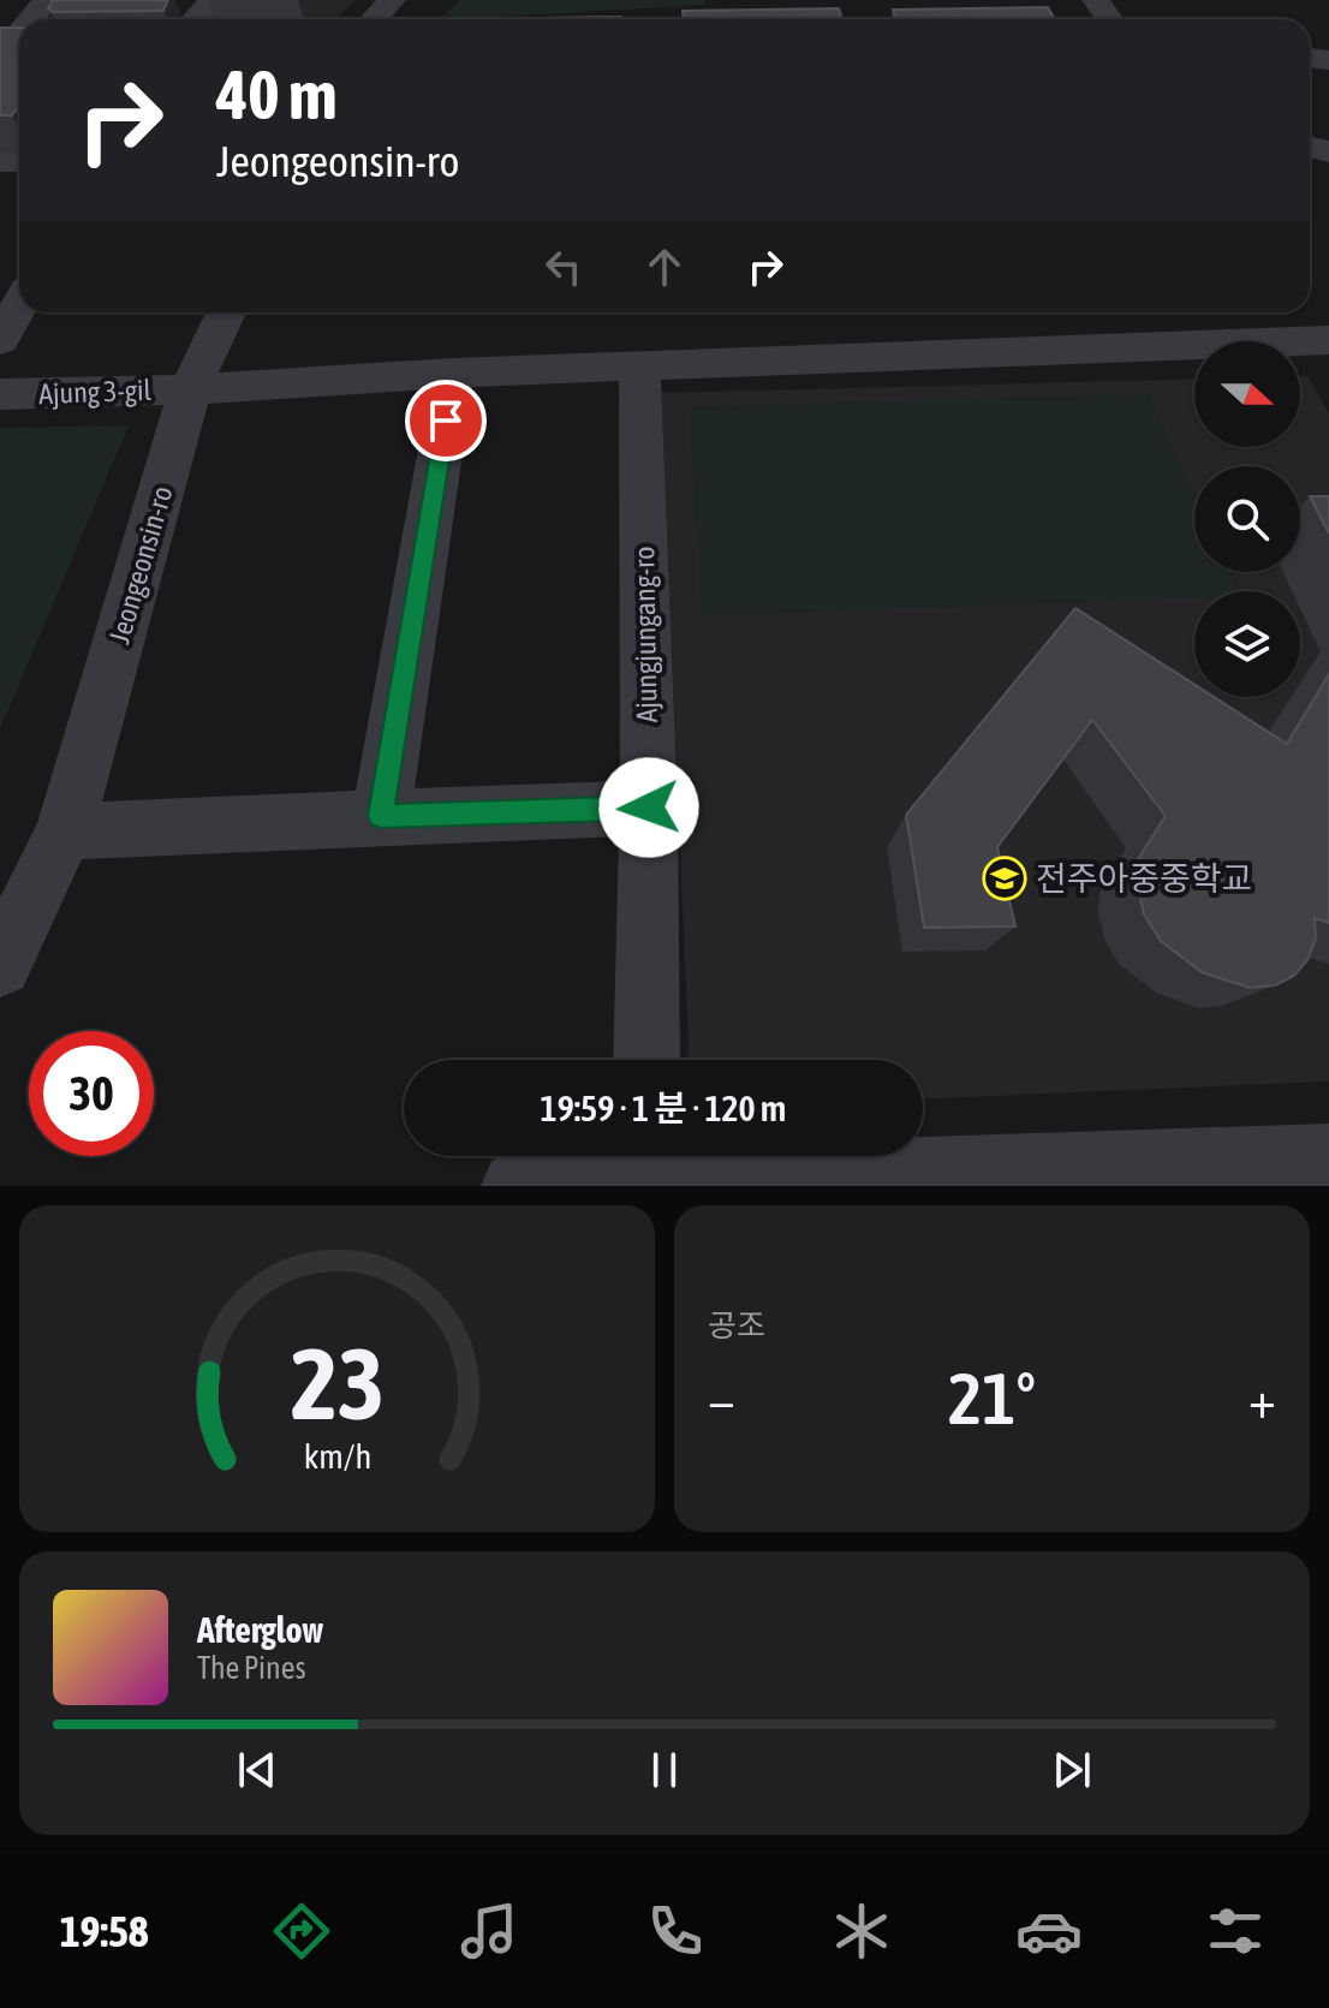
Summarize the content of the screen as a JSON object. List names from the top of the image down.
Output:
{
  "streets": {
    "street": ["Ajung 3-gil", "Jeongeonsin-ro", "Ajungjungang-ro"]
  },
  "crossings": [
    ["Ajung 3-gil", "Jeongeonsin-ro"],
    ["Ajung 3-gil", "Ajungjungang-ro"]
  ],
  "places": {
    "school or university": ["전주아중중학교"]
  },
  "north": "right",
  "page": {
    "turn": ["40 m", "Jeongeonsin-ro"],
    "limit": "30",
    "trip": "19:59 · 1 분 · 120 m",
    "tile": "공조",
    "heat": ["−", "21°", "+"],
    "song": ["Afterglow", "The Pines"],
    "tabs": "19:58",
    "gauge": ["23", "km/h"]
  }
}
